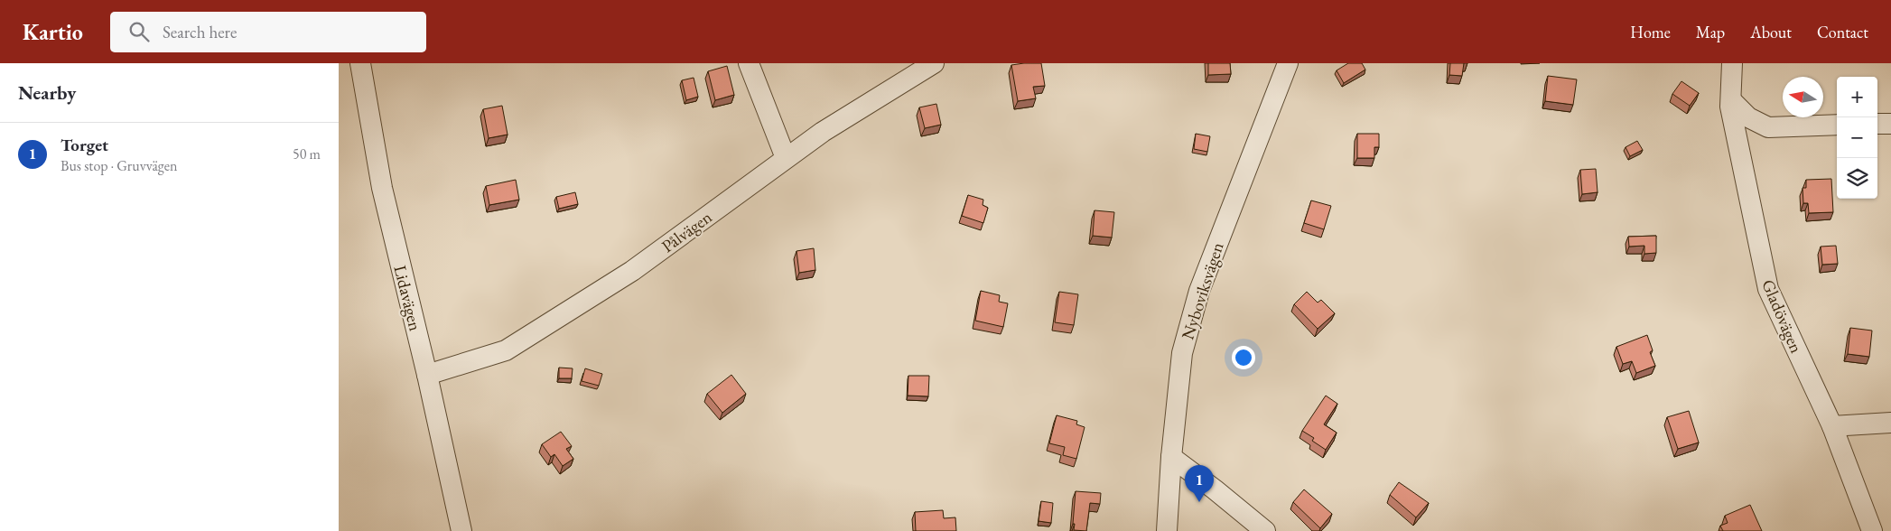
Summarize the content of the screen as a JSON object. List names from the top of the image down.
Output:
{
  "streets": {
    "street": [
      "Pålvägen",
      "Nyboviksvägen",
      "Lidavägen",
      "Gladövägen"
    ]
  },
  "crossings": [
    ["Pålvägen", "Lidavägen"]
  ],
  "north": "left",
  "page": {
    "header": "Kartio",
    "search": "Search here",
    "nav": [
      "Home",
      "Map",
      "About",
      "Contact"
    ],
    "heading": "Nearby",
    "map_buttons": ["+", "−"],
    "list": [
      {
        "mark": "1",
        "name": "Torget",
        "note": "Bus stop · Gruvvägen",
        "value": "50 m"
      }
    ],
    "pins": "1"
  }
}
